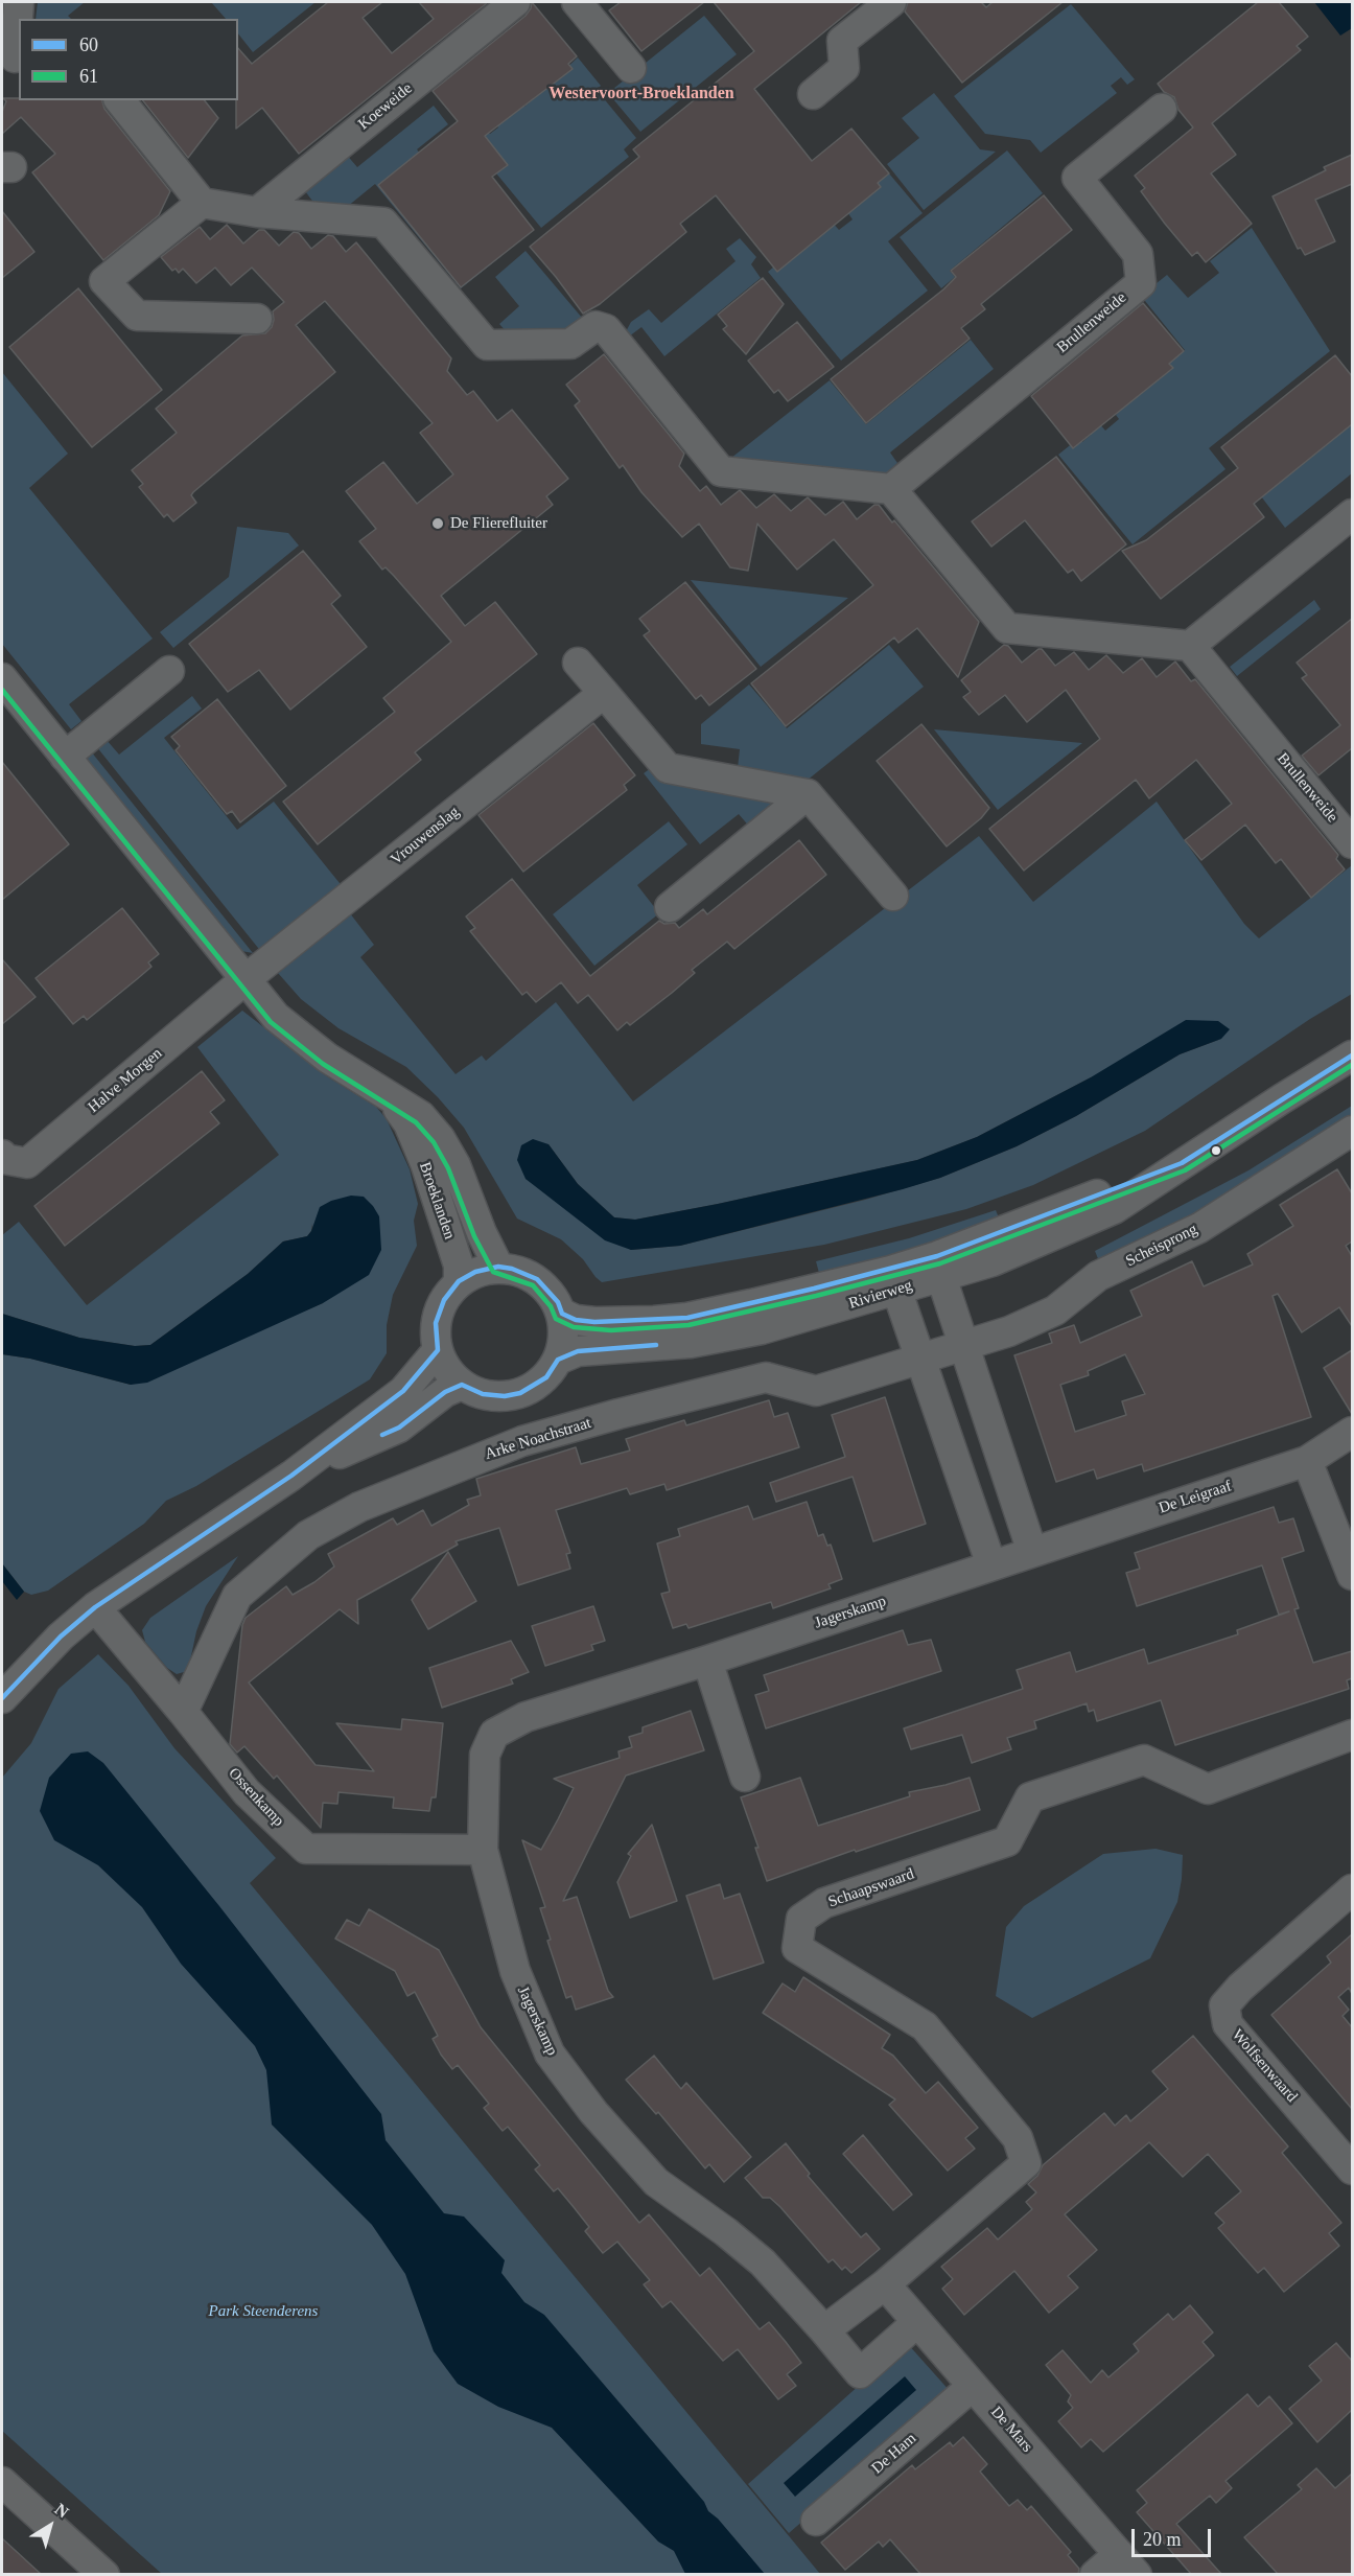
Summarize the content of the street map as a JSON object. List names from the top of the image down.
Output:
{
  "streets": {
    "street": [
      "Koeweide",
      "Brullenweide",
      "Vrouwenslag",
      "Halve Morgen",
      "Broeklanden",
      "Scheisprong",
      "Rivierweg",
      "Arke Noachstraat",
      "De Leigraaf",
      "Jagerskamp",
      "Ossenkamp",
      "Schaapswaard",
      "Wolfsenwaard",
      "De Mars",
      "De Ham"
    ]
  },
  "crossings": [
    ["Vrouwenslag", "Halve Morgen"],
    ["Vrouwenslag", "Broeklanden"],
    ["Halve Morgen", "Broeklanden"],
    ["Broeklanden", "Rivierweg"],
    ["Arke Noachstraat", "Ossenkamp"],
    ["De Leigraaf", "Jagerskamp"],
    ["Jagerskamp", "Ossenkamp"],
    ["Jagerskamp", "Schaapswaard"],
    ["Jagerskamp", "De Mars"],
    ["Schaapswaard", "De Mars"],
    ["De Mars", "De Ham"]
  ],
  "districts": ["Westervoort-Broeklanden"],
  "parks": ["Park Steenderens"],
  "places": ["De Flierefluiter"],
  "lines": ["transit line 61", "transit line 60"],
  "legend": ["60", "61"],
  "scale_bar": "20 m",
  "north": "top right"
}
